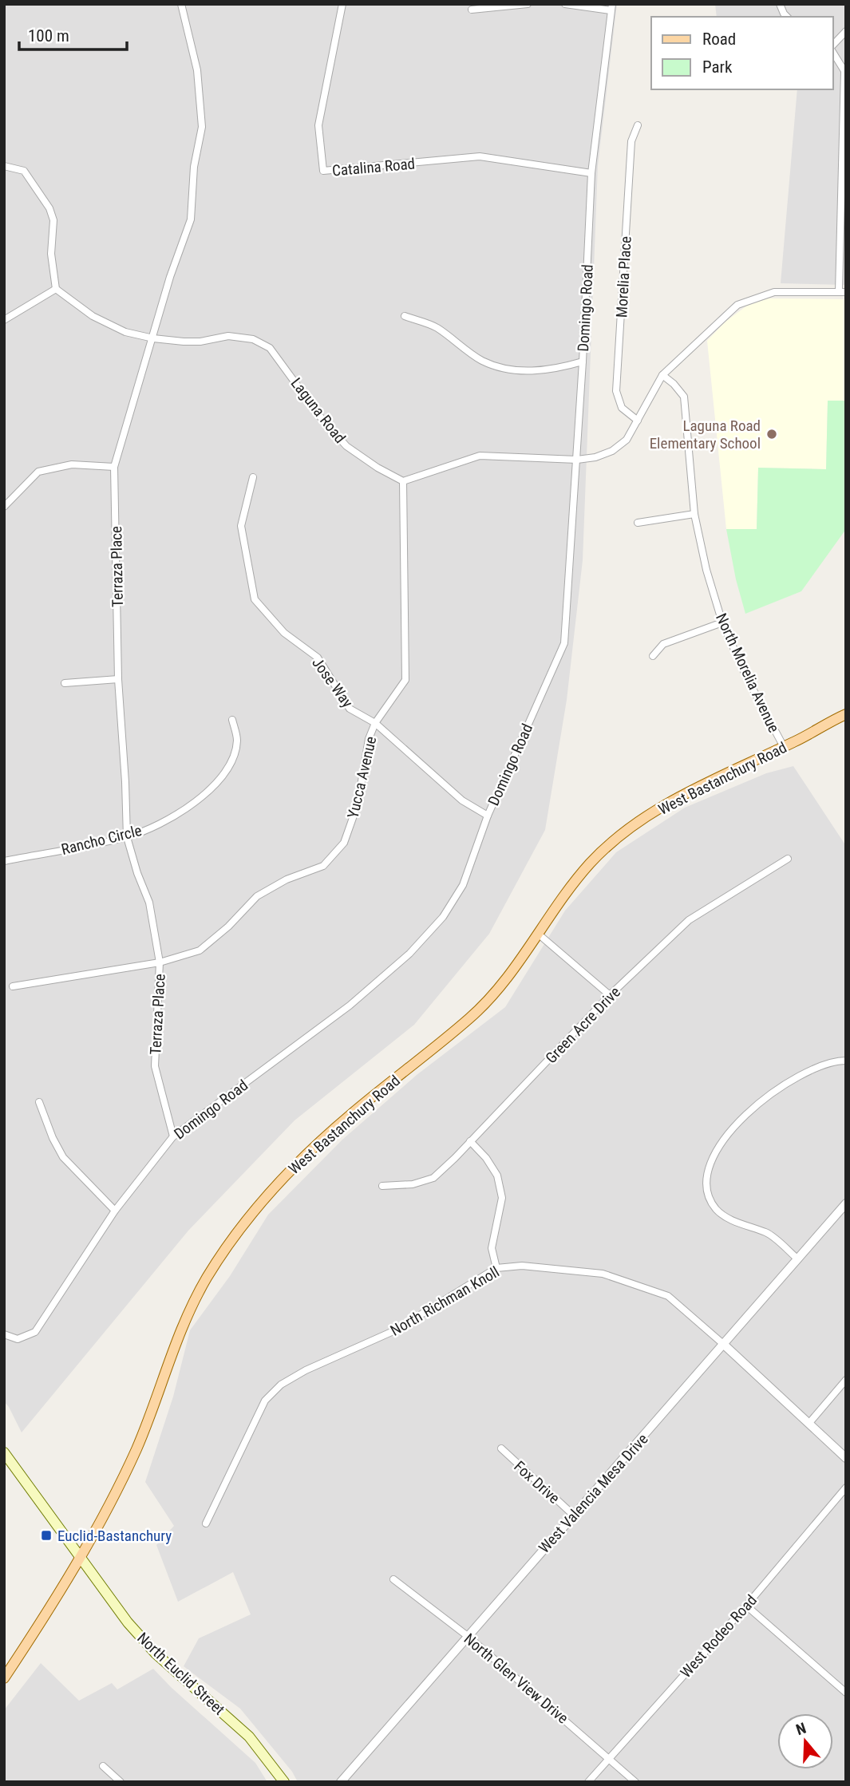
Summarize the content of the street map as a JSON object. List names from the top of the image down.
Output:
{
  "streets": {
    "main road": ["West Bastanchury Road", "North Euclid Street"],
    "street": [
      "Catalina Road",
      "Morelia Place",
      "Domingo Road",
      "Laguna Road",
      "Terraza Place",
      "North Morelia Avenue",
      "Jose Way",
      "Yucca Avenue",
      "Rancho Circle",
      "Green Acre Drive",
      "North Richman Knoll",
      "Fox Drive",
      "West Valencia Mesa Drive",
      "West Rodeo Road",
      "North Glen View Drive"
    ]
  },
  "crossings": [
    ["Catalina Road", "Domingo Road"],
    ["Domingo Road", "Terraza Place"],
    ["Domingo Road", "Jose Way"],
    ["Laguna Road", "Terraza Place"],
    ["Laguna Road", "Yucca Avenue"],
    ["Terraza Place", "Yucca Avenue"],
    ["Terraza Place", "Rancho Circle"],
    ["North Morelia Avenue", "West Bastanchury Road"],
    ["Jose Way", "Yucca Avenue"],
    ["West Bastanchury Road", "North Euclid Street"],
    ["North Richman Knoll", "West Valencia Mesa Drive"],
    ["Fox Drive", "West Valencia Mesa Drive"],
    ["West Valencia Mesa Drive", "North Glen View Drive"],
    ["West Rodeo Road", "North Glen View Drive"]
  ],
  "places": {
    "other": ["Laguna Road Elementary School"],
    "transit": ["Euclid-Bastanchury"]
  },
  "legend": ["Road", "Park"],
  "scale_bar": "100 m",
  "north": "top"
}
